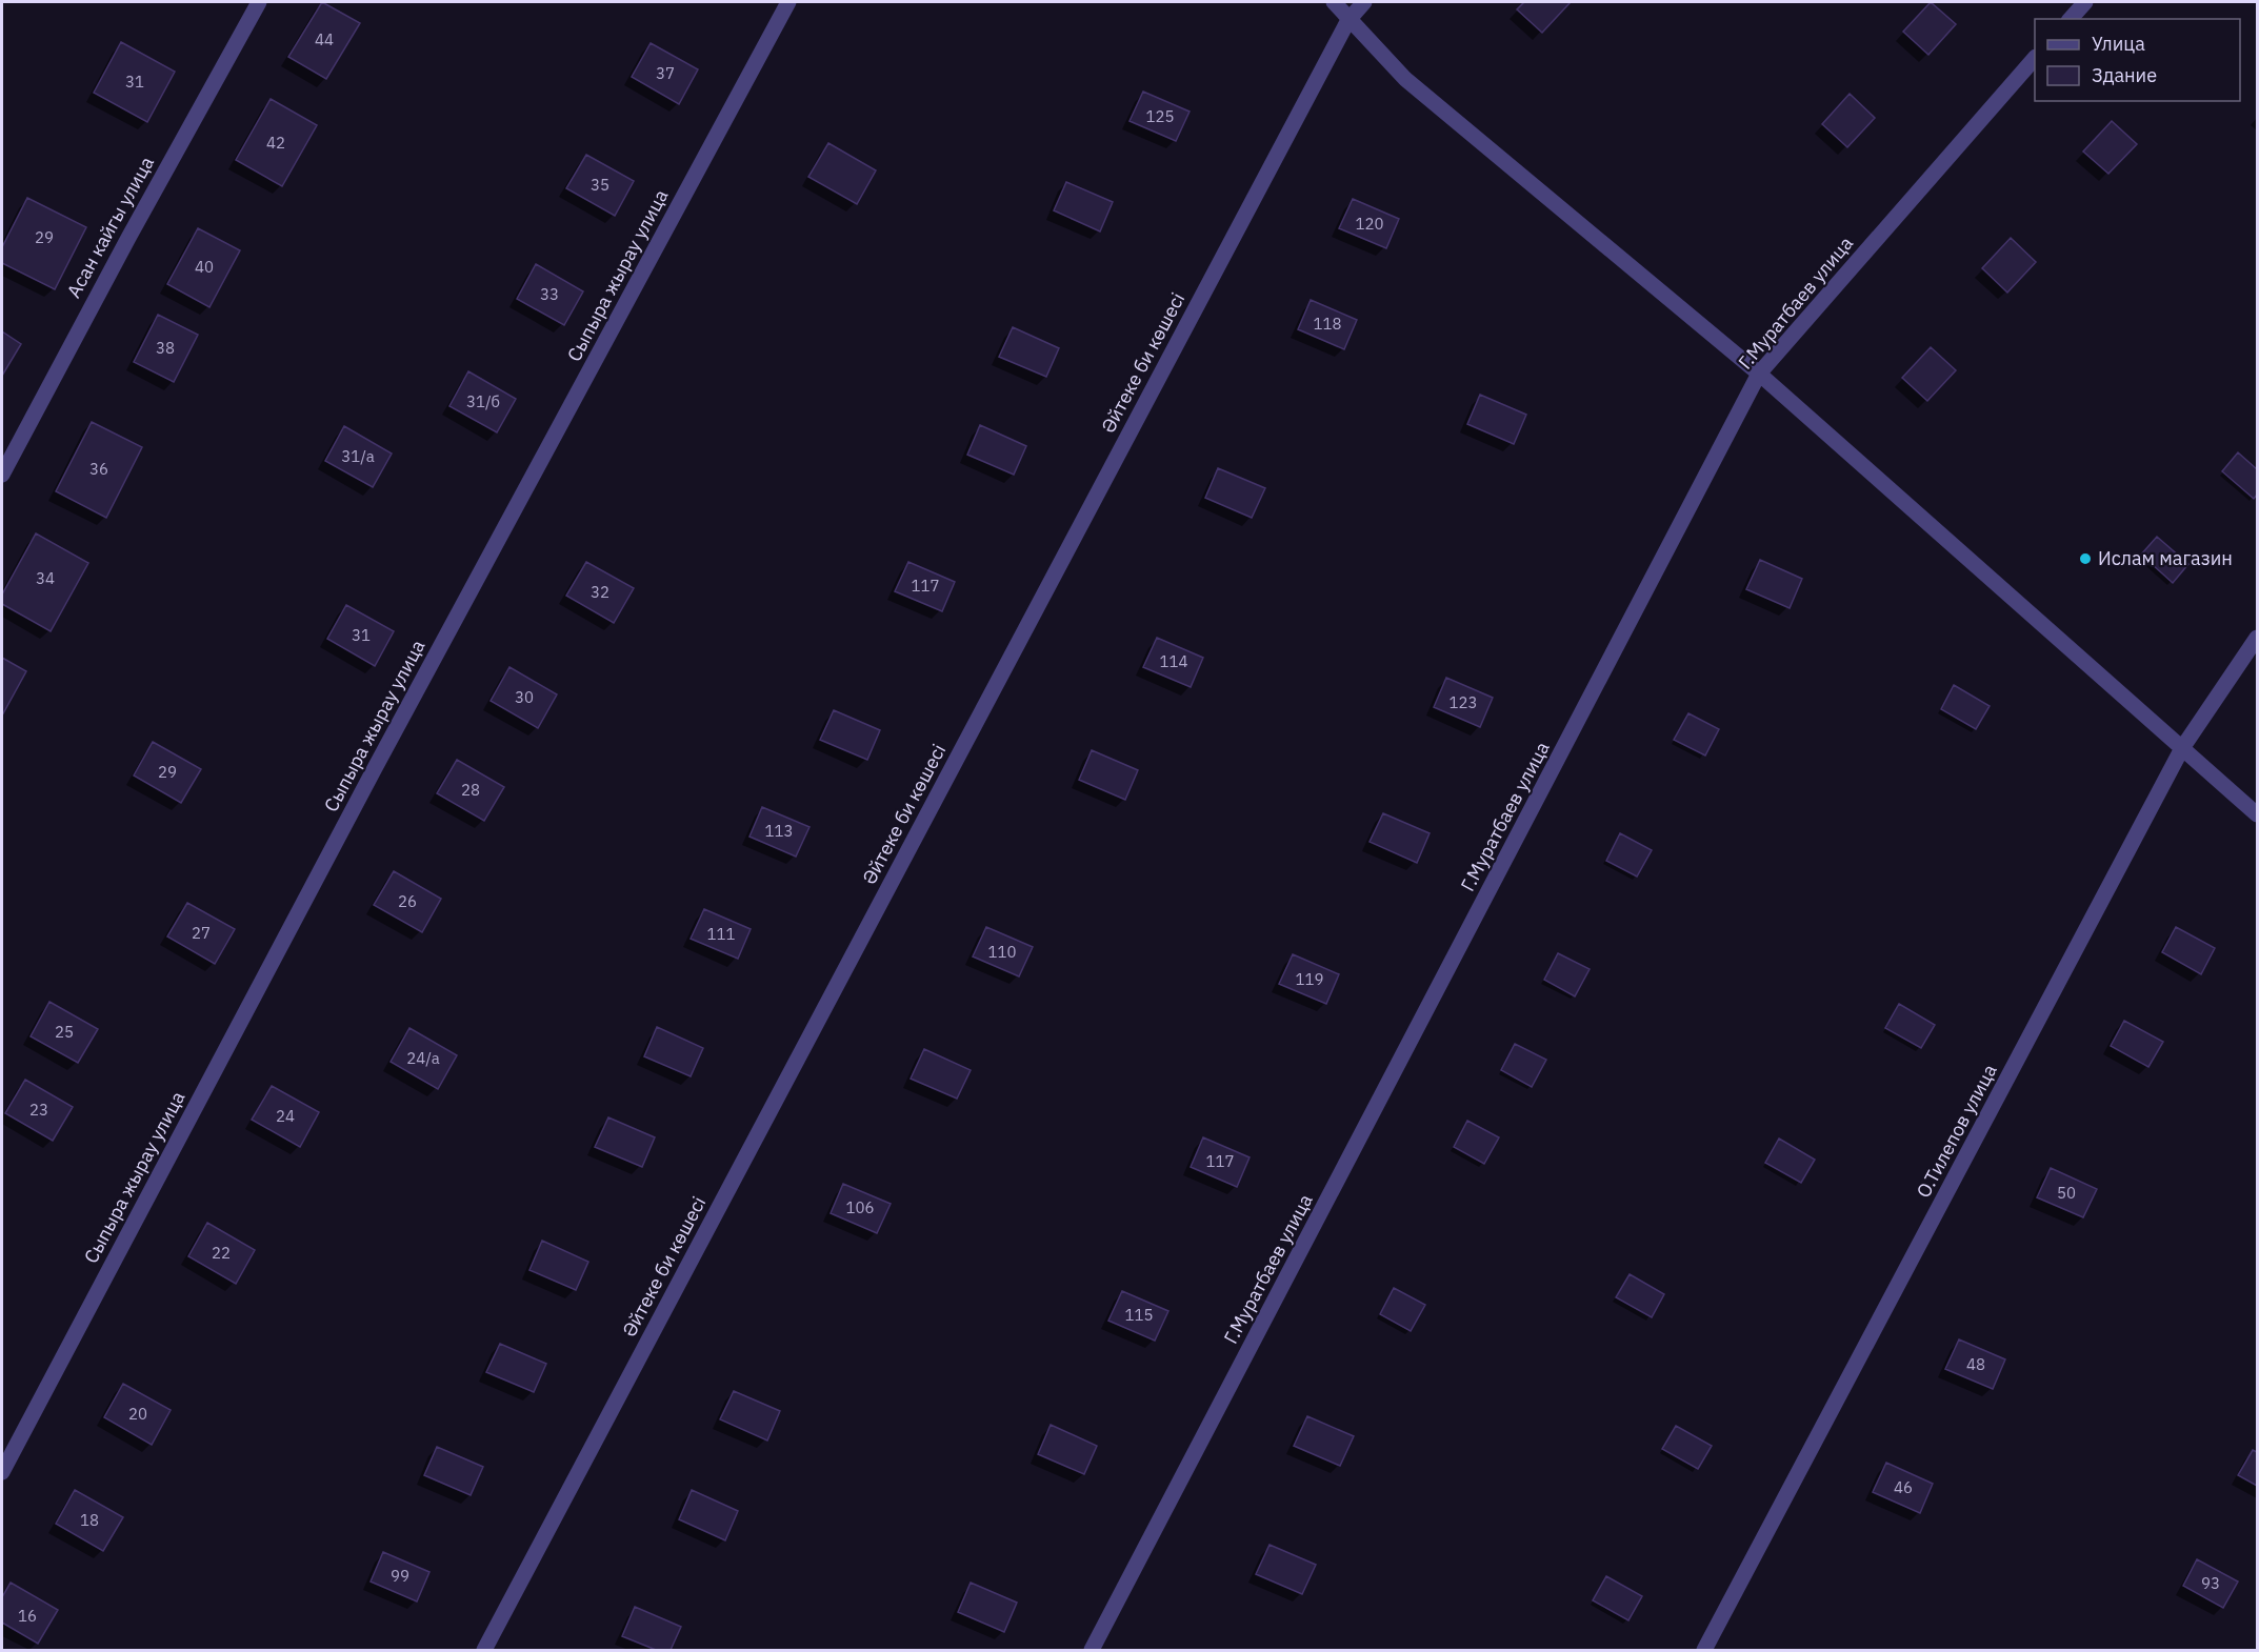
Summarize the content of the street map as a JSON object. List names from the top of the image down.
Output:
{
  "streets": {
    "street": [
      "Асан кайгы улица",
      "Сыпыра жырау улица",
      "Г.Муратбаев улица",
      "Әйтеке би көшесі",
      "О.Тилепов улица"
    ]
  },
  "places": ["Ислам магазин"],
  "house_numbers": [
    "44",
    "37",
    "31",
    "125",
    "42",
    "35",
    "120",
    "29",
    "40",
    "33",
    "118",
    "38",
    "31/б",
    "31/а",
    "36",
    "34",
    "117",
    "32",
    "31",
    "114",
    "30",
    "123",
    "29",
    "28",
    "113",
    "26",
    "27",
    "111",
    "110",
    "119",
    "25",
    "24/а",
    "23",
    "24",
    "117",
    "50",
    "106",
    "22",
    "115",
    "48",
    "20",
    "46",
    "18",
    "99",
    "93",
    "16"
  ],
  "legend": ["Улица", "Здание"]
}
